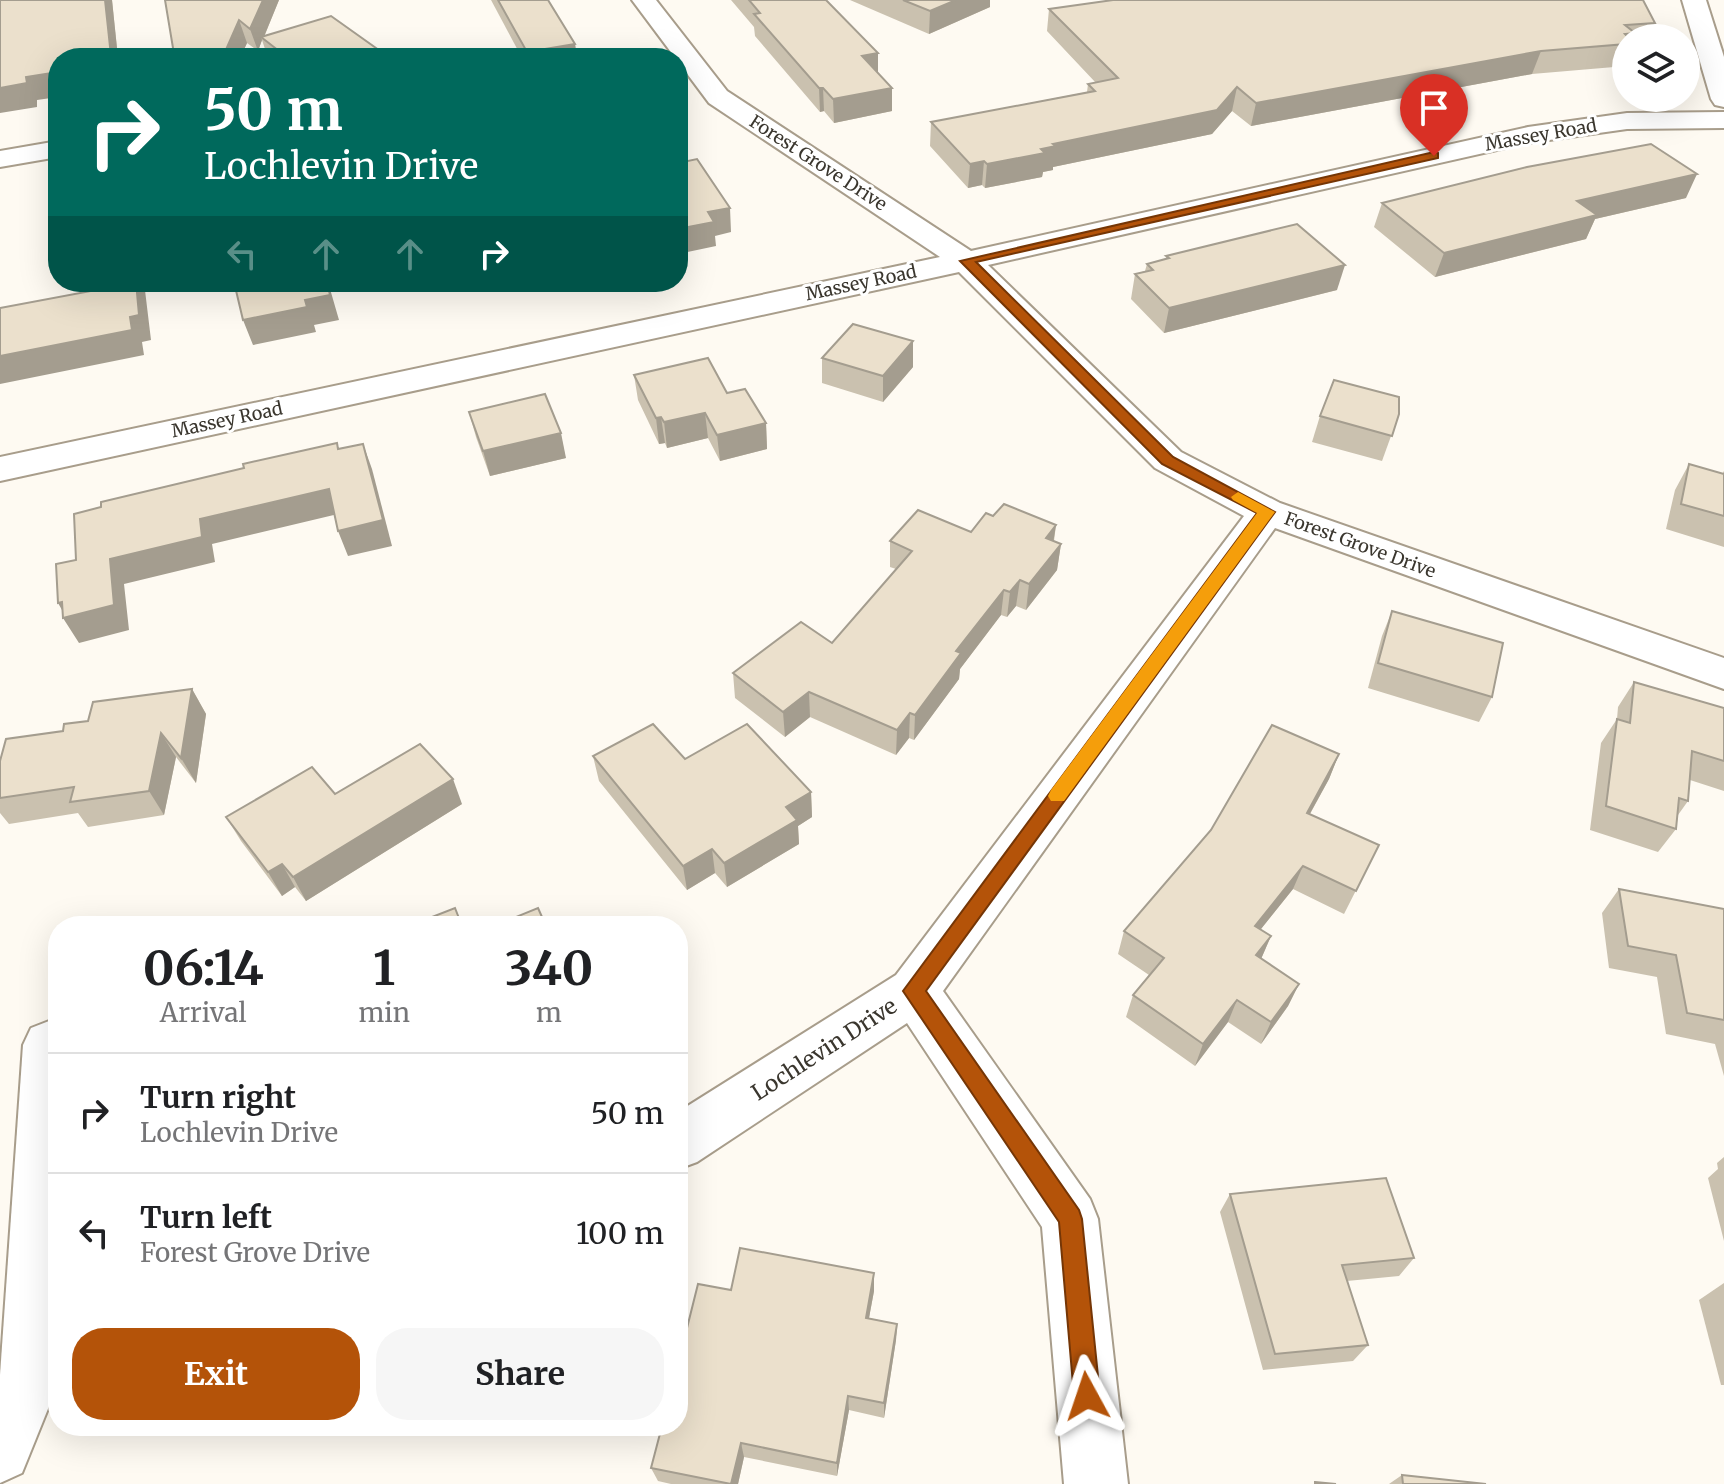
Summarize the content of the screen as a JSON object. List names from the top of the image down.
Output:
{
  "streets": {
    "street": ["Massey Road", "Forest Grove Drive", "Lochlevin Drive"]
  },
  "crossings": [
    ["Massey Road", "Forest Grove Drive"],
    ["Forest Grove Drive", "Lochlevin Drive"]
  ],
  "page": {
    "turn": ["50 m", "Lochlevin Drive"],
    "eta": [
      "06:14",
      "Arrival",
      "1",
      "min",
      "340",
      "m"
    ],
    "list": [
      {
        "name": "Turn right",
        "note": "Lochlevin Drive",
        "value": "50 m"
      },
      {
        "name": "Turn left",
        "note": "Forest Grove Drive",
        "value": "100 m"
      }
    ],
    "buttons": ["Exit", "Share"]
  }
}
